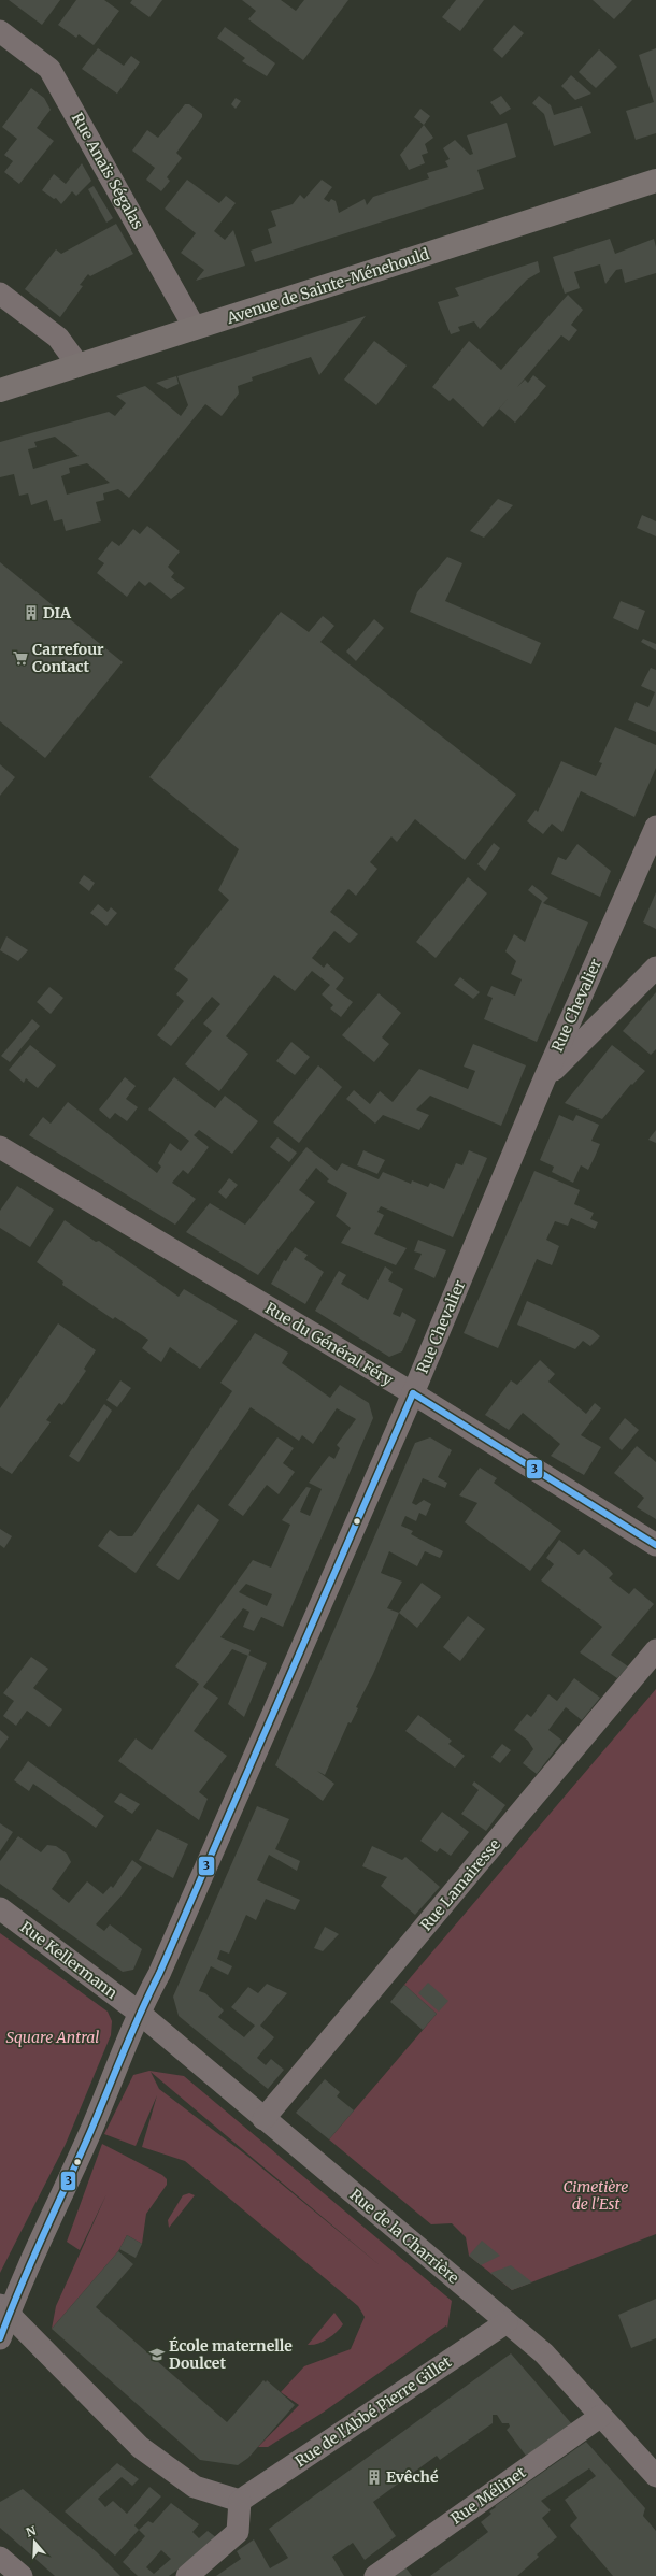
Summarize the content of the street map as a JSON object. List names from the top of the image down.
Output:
{
  "streets": {
    "main road": ["Avenue de Sainte-Ménehould"],
    "street": [
      "Rue Anaïs Ségalas",
      "Rue Chevalier",
      "Rue du Général Féry",
      "Rue Lamairesse",
      "Rue Kellermann",
      "Rue de la Charrière",
      "Rue de l'Abbé Pierre Gillet",
      "Rue Mélinet"
    ]
  },
  "crossings": [
    ["Rue Anaïs Ségalas", "Avenue de Sainte-Ménehould"],
    ["Rue Chevalier", "Rue du Général Féry"],
    ["Rue Chevalier", "Rue Kellermann"],
    ["Rue Chevalier", "Rue de la Charrière"],
    ["Rue Lamairesse", "Rue de la Charrière"],
    ["Rue Kellermann", "Rue de la Charrière"],
    ["Rue de la Charrière", "Rue de l'Abbé Pierre Gillet"],
    ["Rue de la Charrière", "Rue Mélinet"]
  ],
  "parks": ["Square Antral", "Cimetière de l'Est"],
  "places": {
    "building": ["DIA", "Evêché"],
    "supermarket": ["Carrefour Contact"],
    "school or university": ["École maternelle Doulcet"]
  },
  "lines": ["transit line 3"],
  "north": "top"
}
